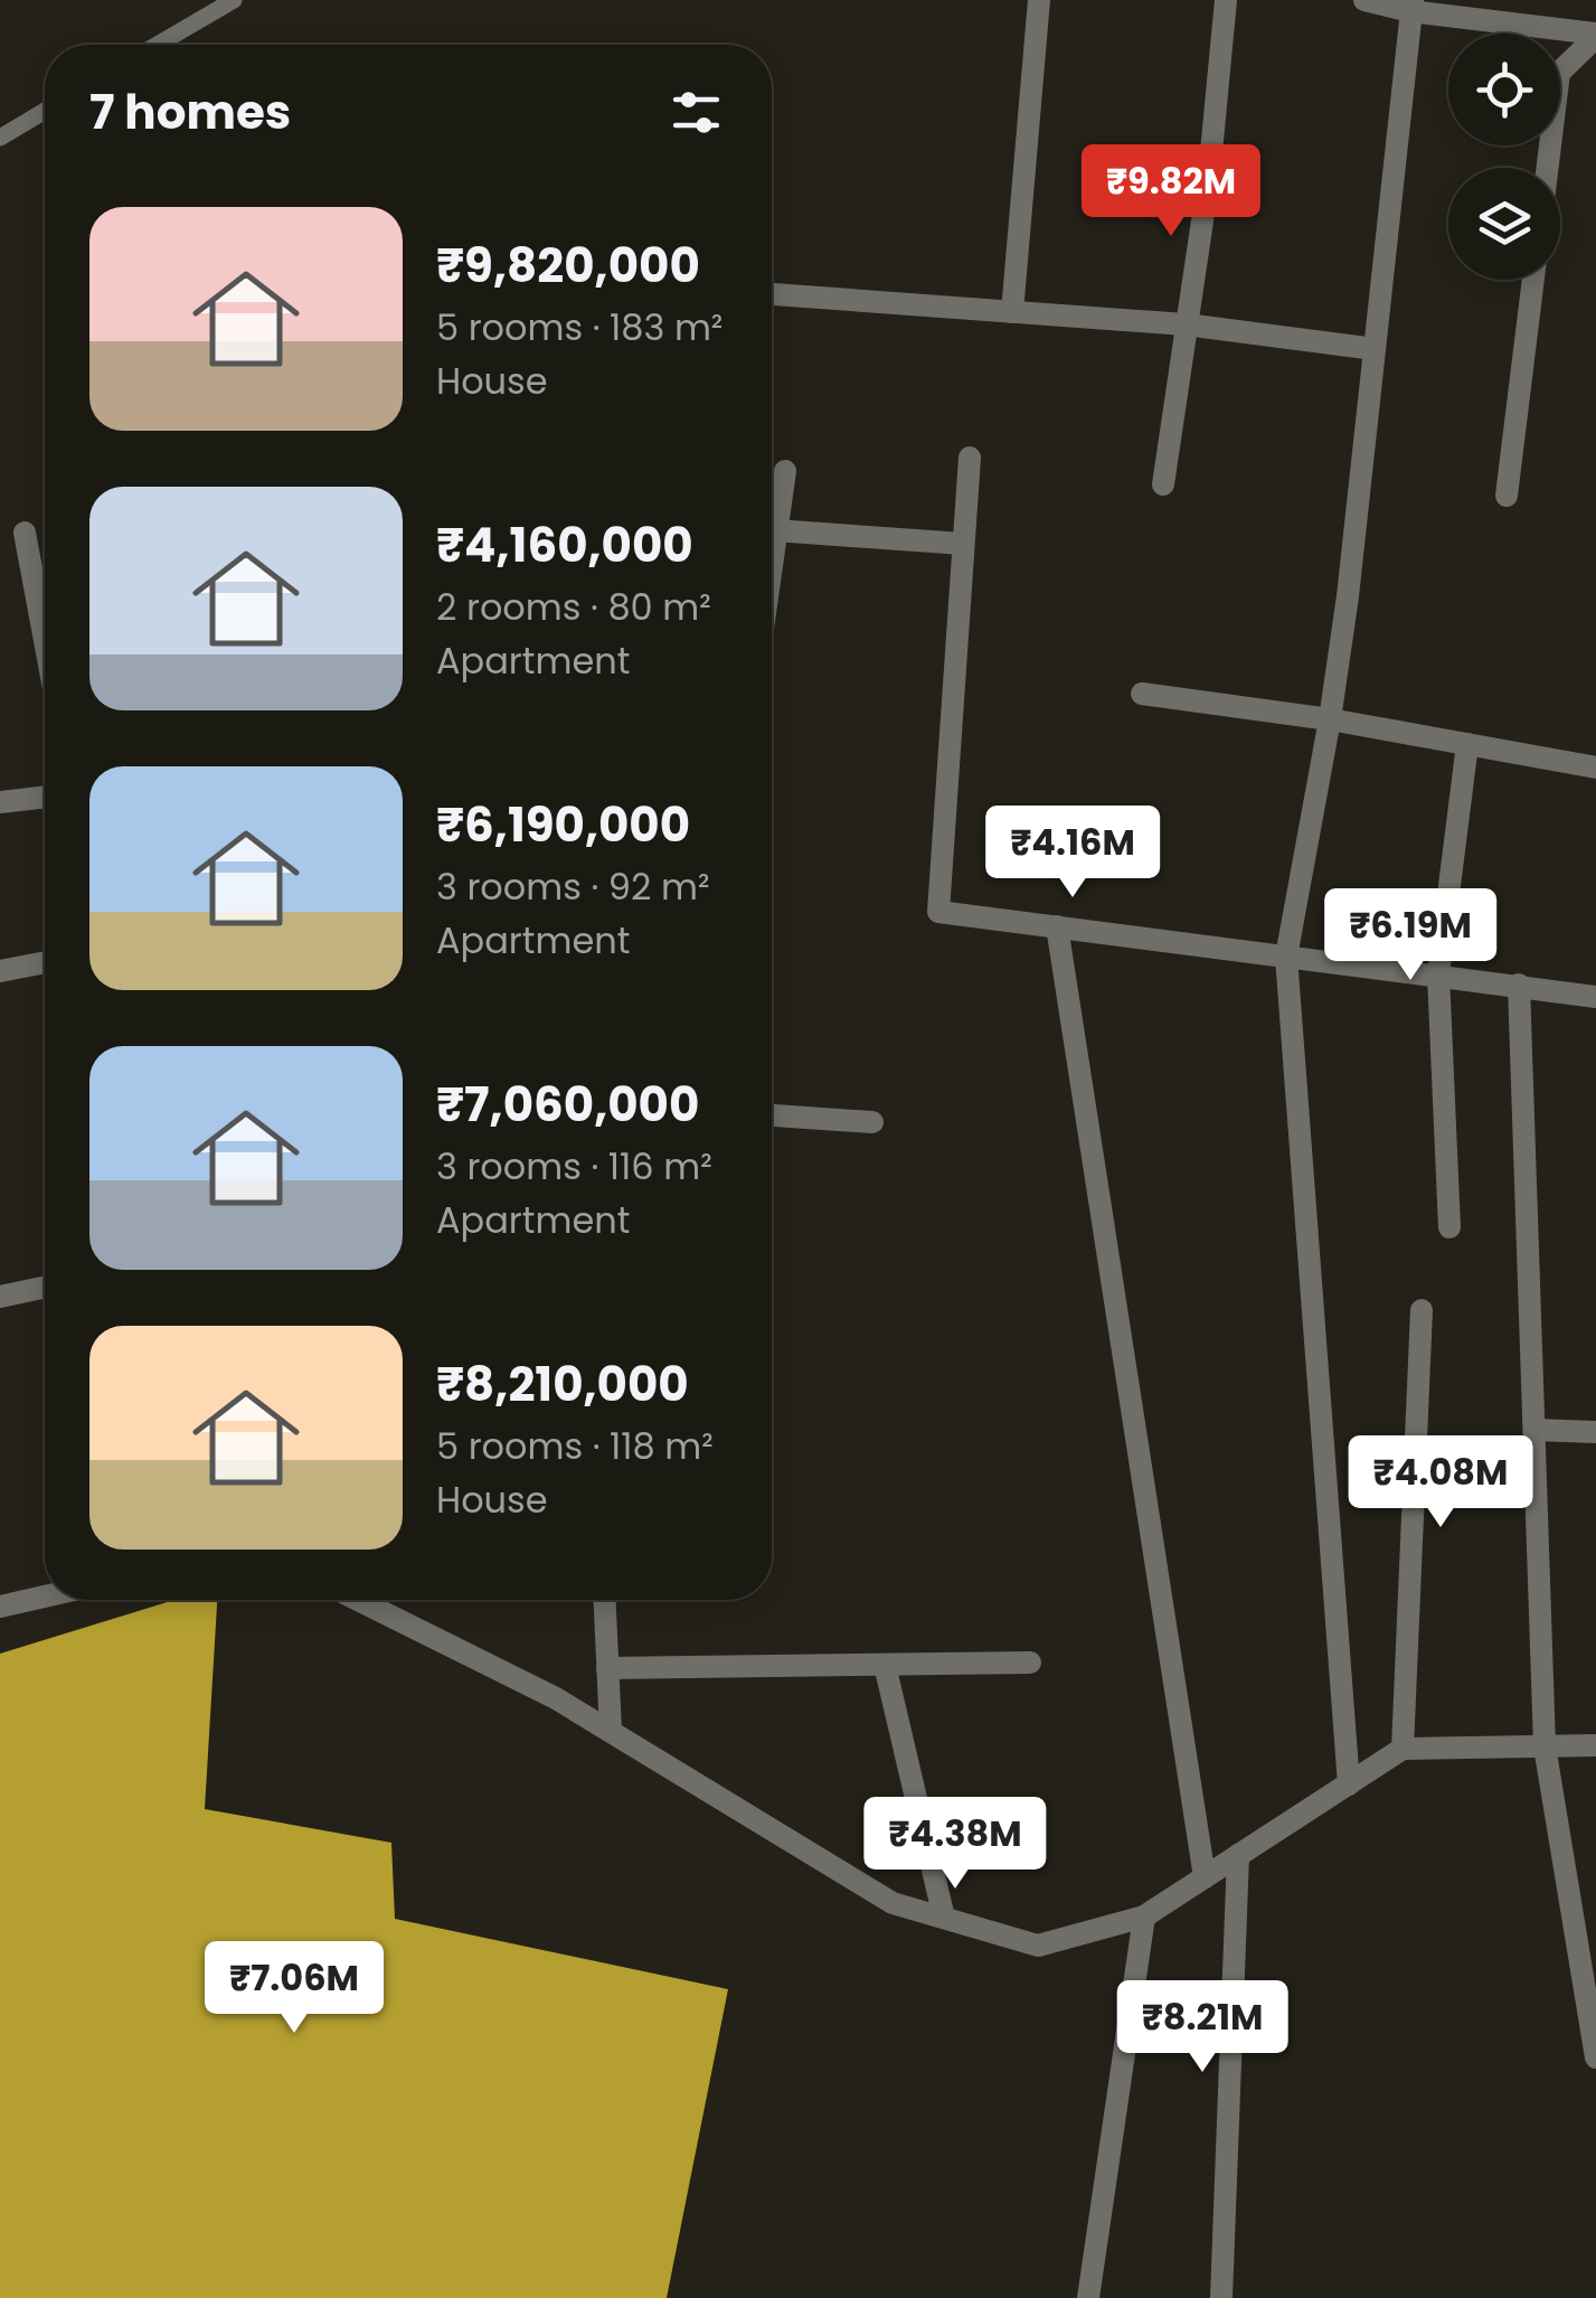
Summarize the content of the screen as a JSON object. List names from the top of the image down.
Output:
{
  "page": {
    "heading": "7 homes",
    "price": [
      "₹9.82M",
      "₹4.16M",
      "₹6.19M",
      "₹4.08M",
      "₹4.38M",
      "₹7.06M",
      "₹8.21M"
    ],
    "list": [
      {
        "name": "₹9,820,000",
        "note": "5 rooms · 183 m² · House"
      },
      {
        "name": "₹4,160,000",
        "note": "2 rooms · 80 m² · Apartment"
      },
      {
        "name": "₹6,190,000",
        "note": "3 rooms · 92 m² · Apartment"
      },
      {
        "name": "₹7,060,000",
        "note": "3 rooms · 116 m² · Apartment"
      },
      {
        "name": "₹8,210,000",
        "note": "5 rooms · 118 m² · House"
      }
    ]
  }
}
